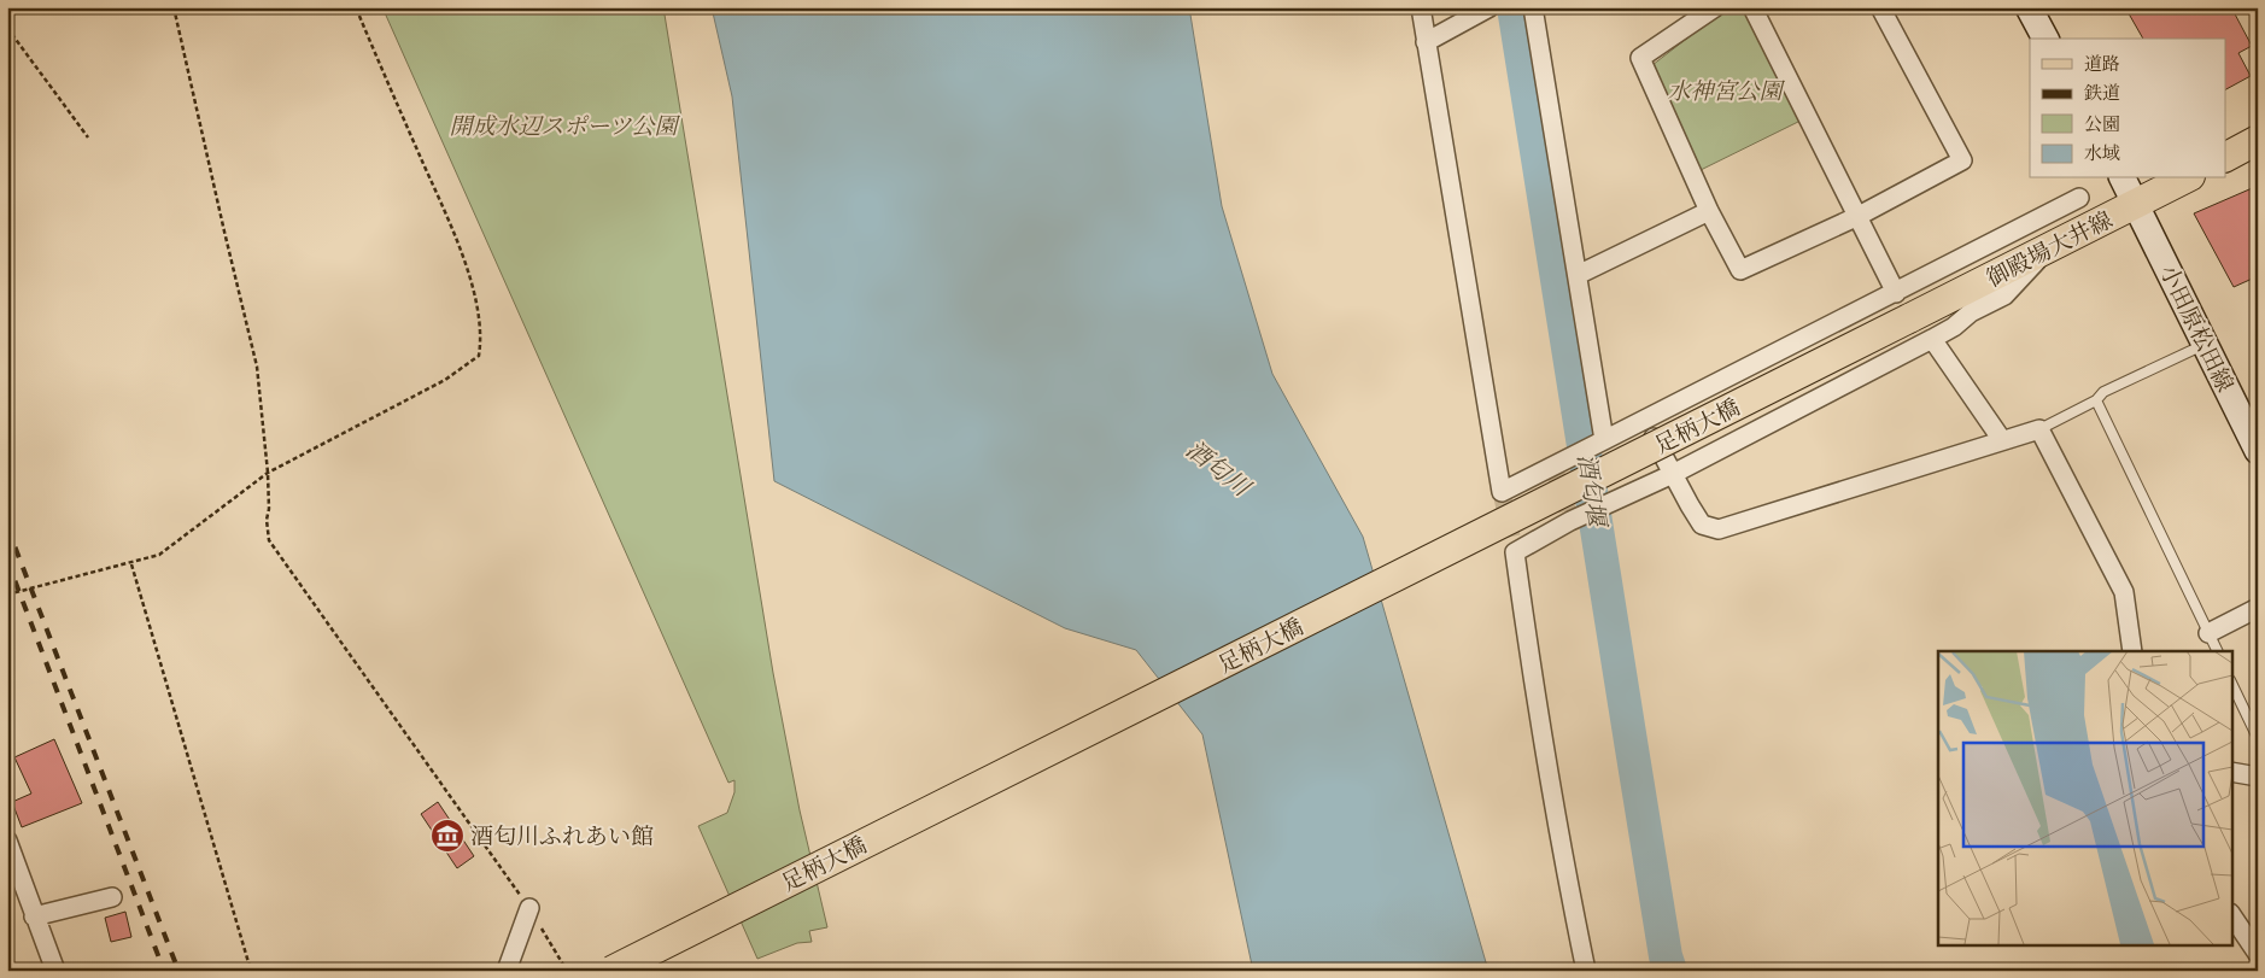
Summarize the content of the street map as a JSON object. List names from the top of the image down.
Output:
{
  "streets": {
    "main road": ["御殿場大井線", "小田原松田線", "足柄大橋"]
  },
  "crossings": [
    ["御殿場大井線", "小田原松田線"],
    ["御殿場大井線", "足柄大橋"]
  ],
  "water": ["酒匂川", "酒匂堰"],
  "parks": ["水神宮公園", "開成水辺スポーツ公園"],
  "places": {
    "museum": ["酒匂川ふれあい館"]
  },
  "legend": [
    "道路",
    "鉄道",
    "公園",
    "水域"
  ]
}
